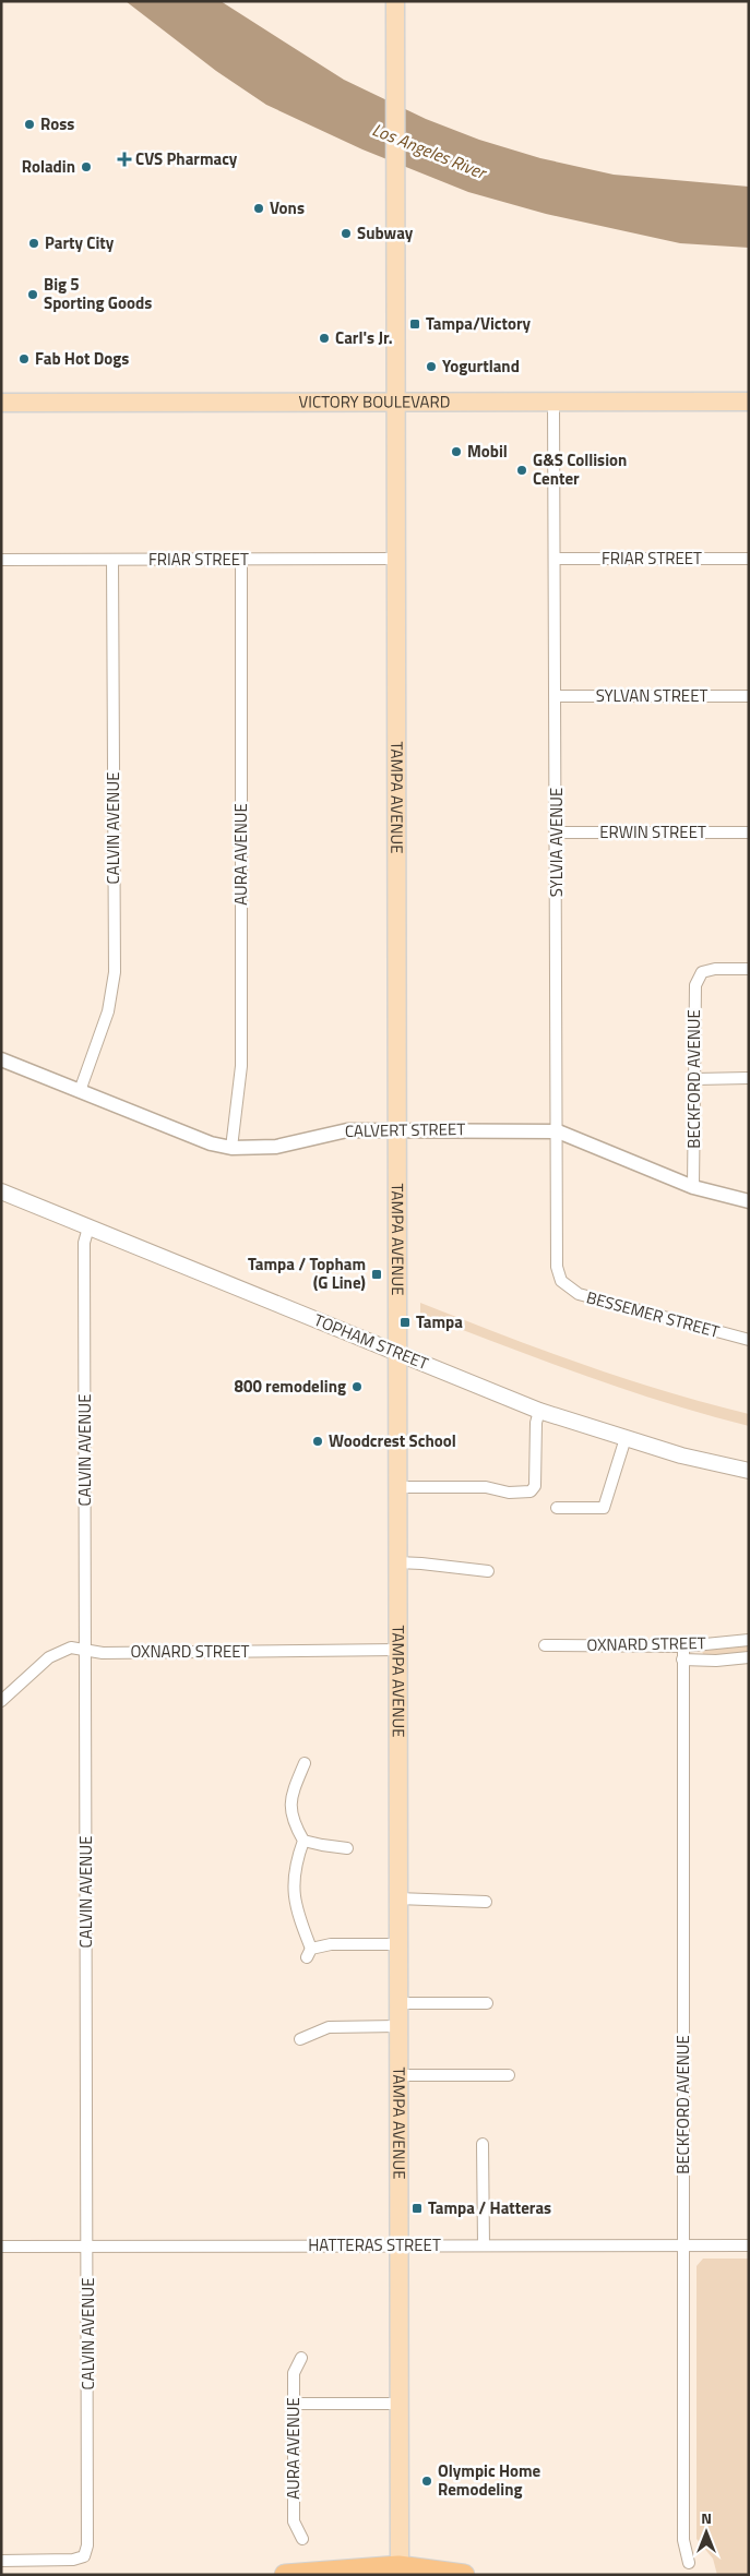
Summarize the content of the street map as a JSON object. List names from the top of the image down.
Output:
{
  "streets": {
    "main road": ["VICTORY BOULEVARD", "TAMPA AVENUE", "TOPHAM STREET"],
    "street": [
      "FRIAR STREET",
      "SYLVAN STREET",
      "CALVIN AVENUE",
      "ERWIN STREET",
      "SYLVIA AVENUE",
      "AURA AVENUE",
      "BECKFORD AVENUE",
      "CALVERT STREET",
      "BESSEMER STREET",
      "OXNARD STREET",
      "HATTERAS STREET"
    ]
  },
  "crossings": [
    ["VICTORY BOULEVARD", "TAMPA AVENUE"],
    ["VICTORY BOULEVARD", "SYLVIA AVENUE"],
    ["FRIAR STREET", "TAMPA AVENUE"],
    ["FRIAR STREET", "CALVIN AVENUE"],
    ["FRIAR STREET", "SYLVIA AVENUE"],
    ["FRIAR STREET", "AURA AVENUE"],
    ["SYLVAN STREET", "SYLVIA AVENUE"],
    ["TAMPA AVENUE", "CALVERT STREET"],
    ["TAMPA AVENUE", "TOPHAM STREET"],
    ["TAMPA AVENUE", "OXNARD STREET"],
    ["TAMPA AVENUE", "HATTERAS STREET"],
    ["CALVIN AVENUE", "CALVERT STREET"],
    ["CALVIN AVENUE", "TOPHAM STREET"],
    ["CALVIN AVENUE", "OXNARD STREET"],
    ["CALVIN AVENUE", "HATTERAS STREET"],
    ["ERWIN STREET", "SYLVIA AVENUE"],
    ["SYLVIA AVENUE", "CALVERT STREET"],
    ["SYLVIA AVENUE", "BESSEMER STREET"],
    ["AURA AVENUE", "CALVERT STREET"],
    ["BECKFORD AVENUE", "CALVERT STREET"],
    ["BECKFORD AVENUE", "OXNARD STREET"],
    ["BECKFORD AVENUE", "HATTERAS STREET"]
  ],
  "water": ["Los Angeles River"],
  "places": {
    "other": [
      "Ross",
      "Roladin",
      "Vons",
      "Subway",
      "Party City",
      "Big 5 Sporting Goods",
      "Carl's Jr.",
      "Fab Hot Dogs",
      "Yogurtland",
      "Mobil",
      "G&S Collision Center",
      "800 remodeling",
      "Woodcrest School",
      "Olympic Home Remodeling"
    ],
    "health": ["CVS Pharmacy"],
    "transit": [
      "Tampa/Victory",
      "Tampa / Topham (G Line)",
      "Tampa",
      "Tampa / Hatteras"
    ]
  },
  "north": "top"
}
